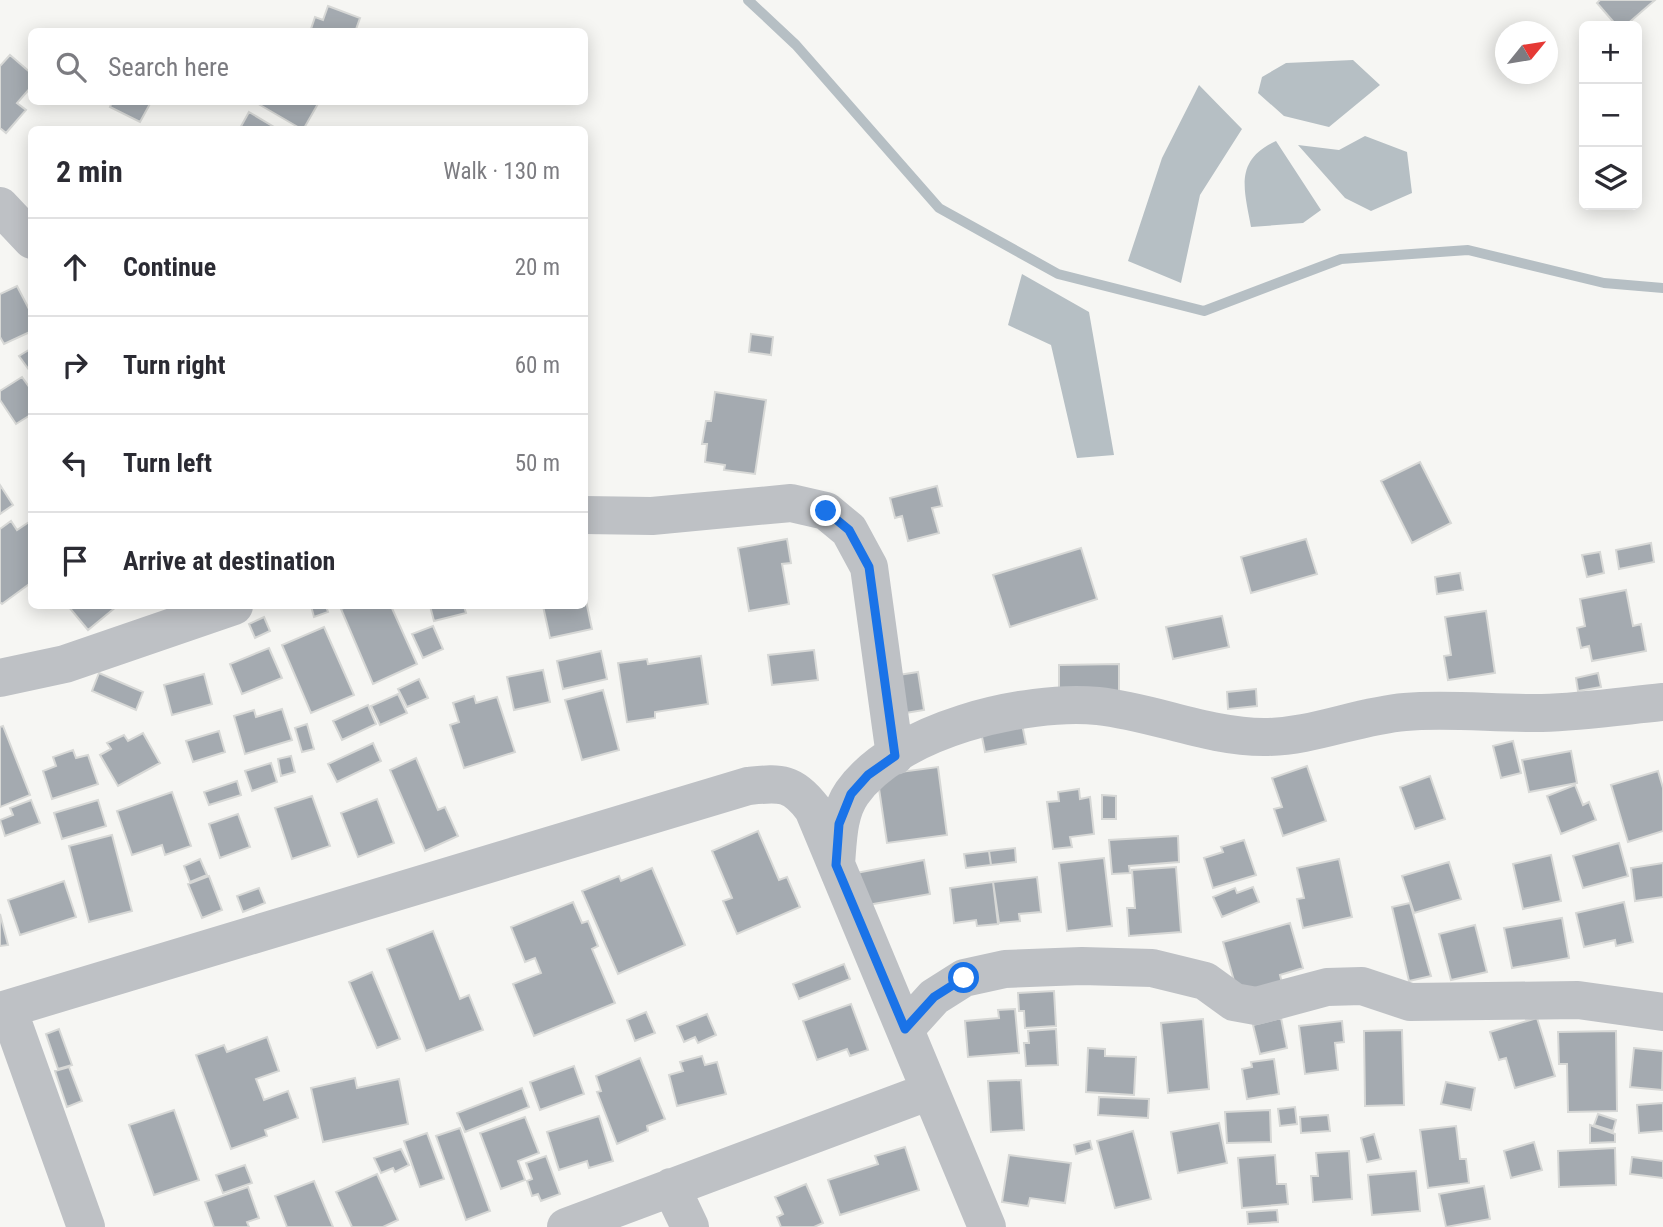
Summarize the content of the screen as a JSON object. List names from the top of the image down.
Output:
{
  "north": "top right",
  "page": {
    "map_buttons": ["+", "−"],
    "search": "Search here",
    "heading": ["2 min", "Walk · 130 m"],
    "list": [
      ["Continue", "20 m"],
      ["Turn right", "60 m"],
      ["Turn left", "50 m"],
      "Arrive at destination"
    ]
  }
}
